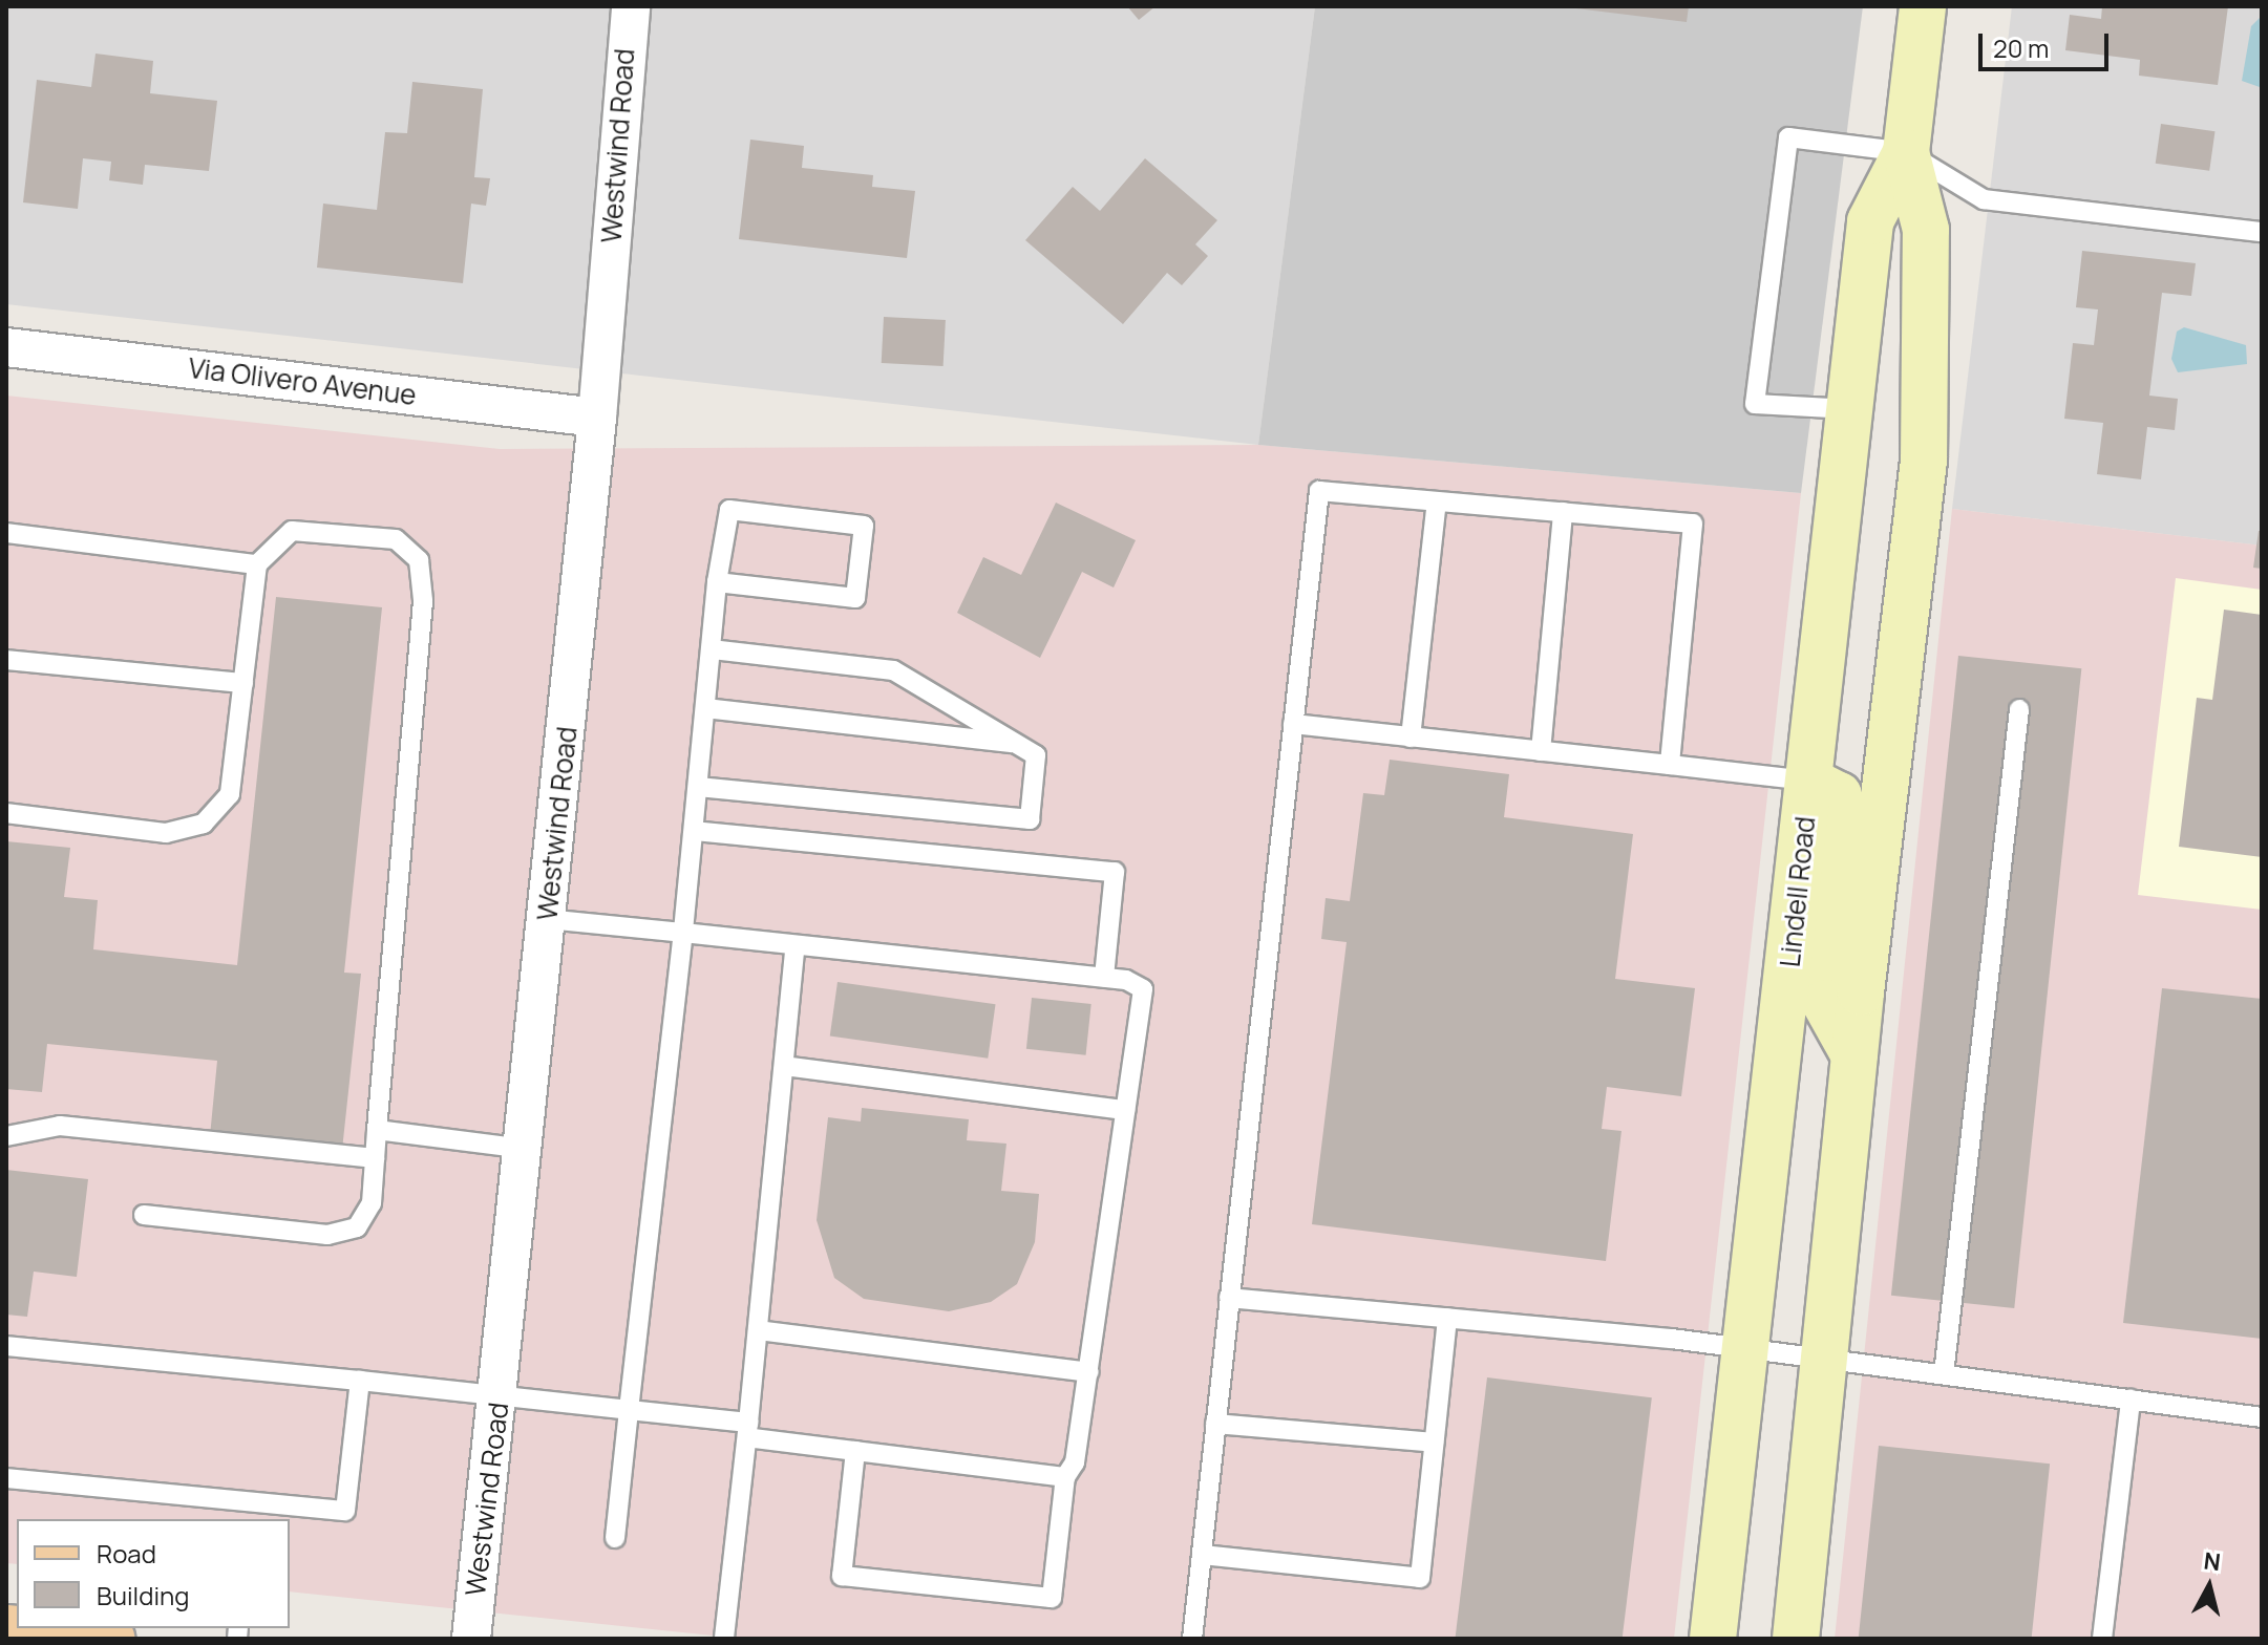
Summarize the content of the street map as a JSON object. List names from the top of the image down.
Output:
{
  "streets": {
    "street": ["Westwind Road", "Via Olivero Avenue", "Lindell Road"]
  },
  "crossings": [
    ["Westwind Road", "Via Olivero Avenue"]
  ],
  "legend": ["Road", "Building"],
  "scale_bar": "20 m",
  "north": "top"
}
